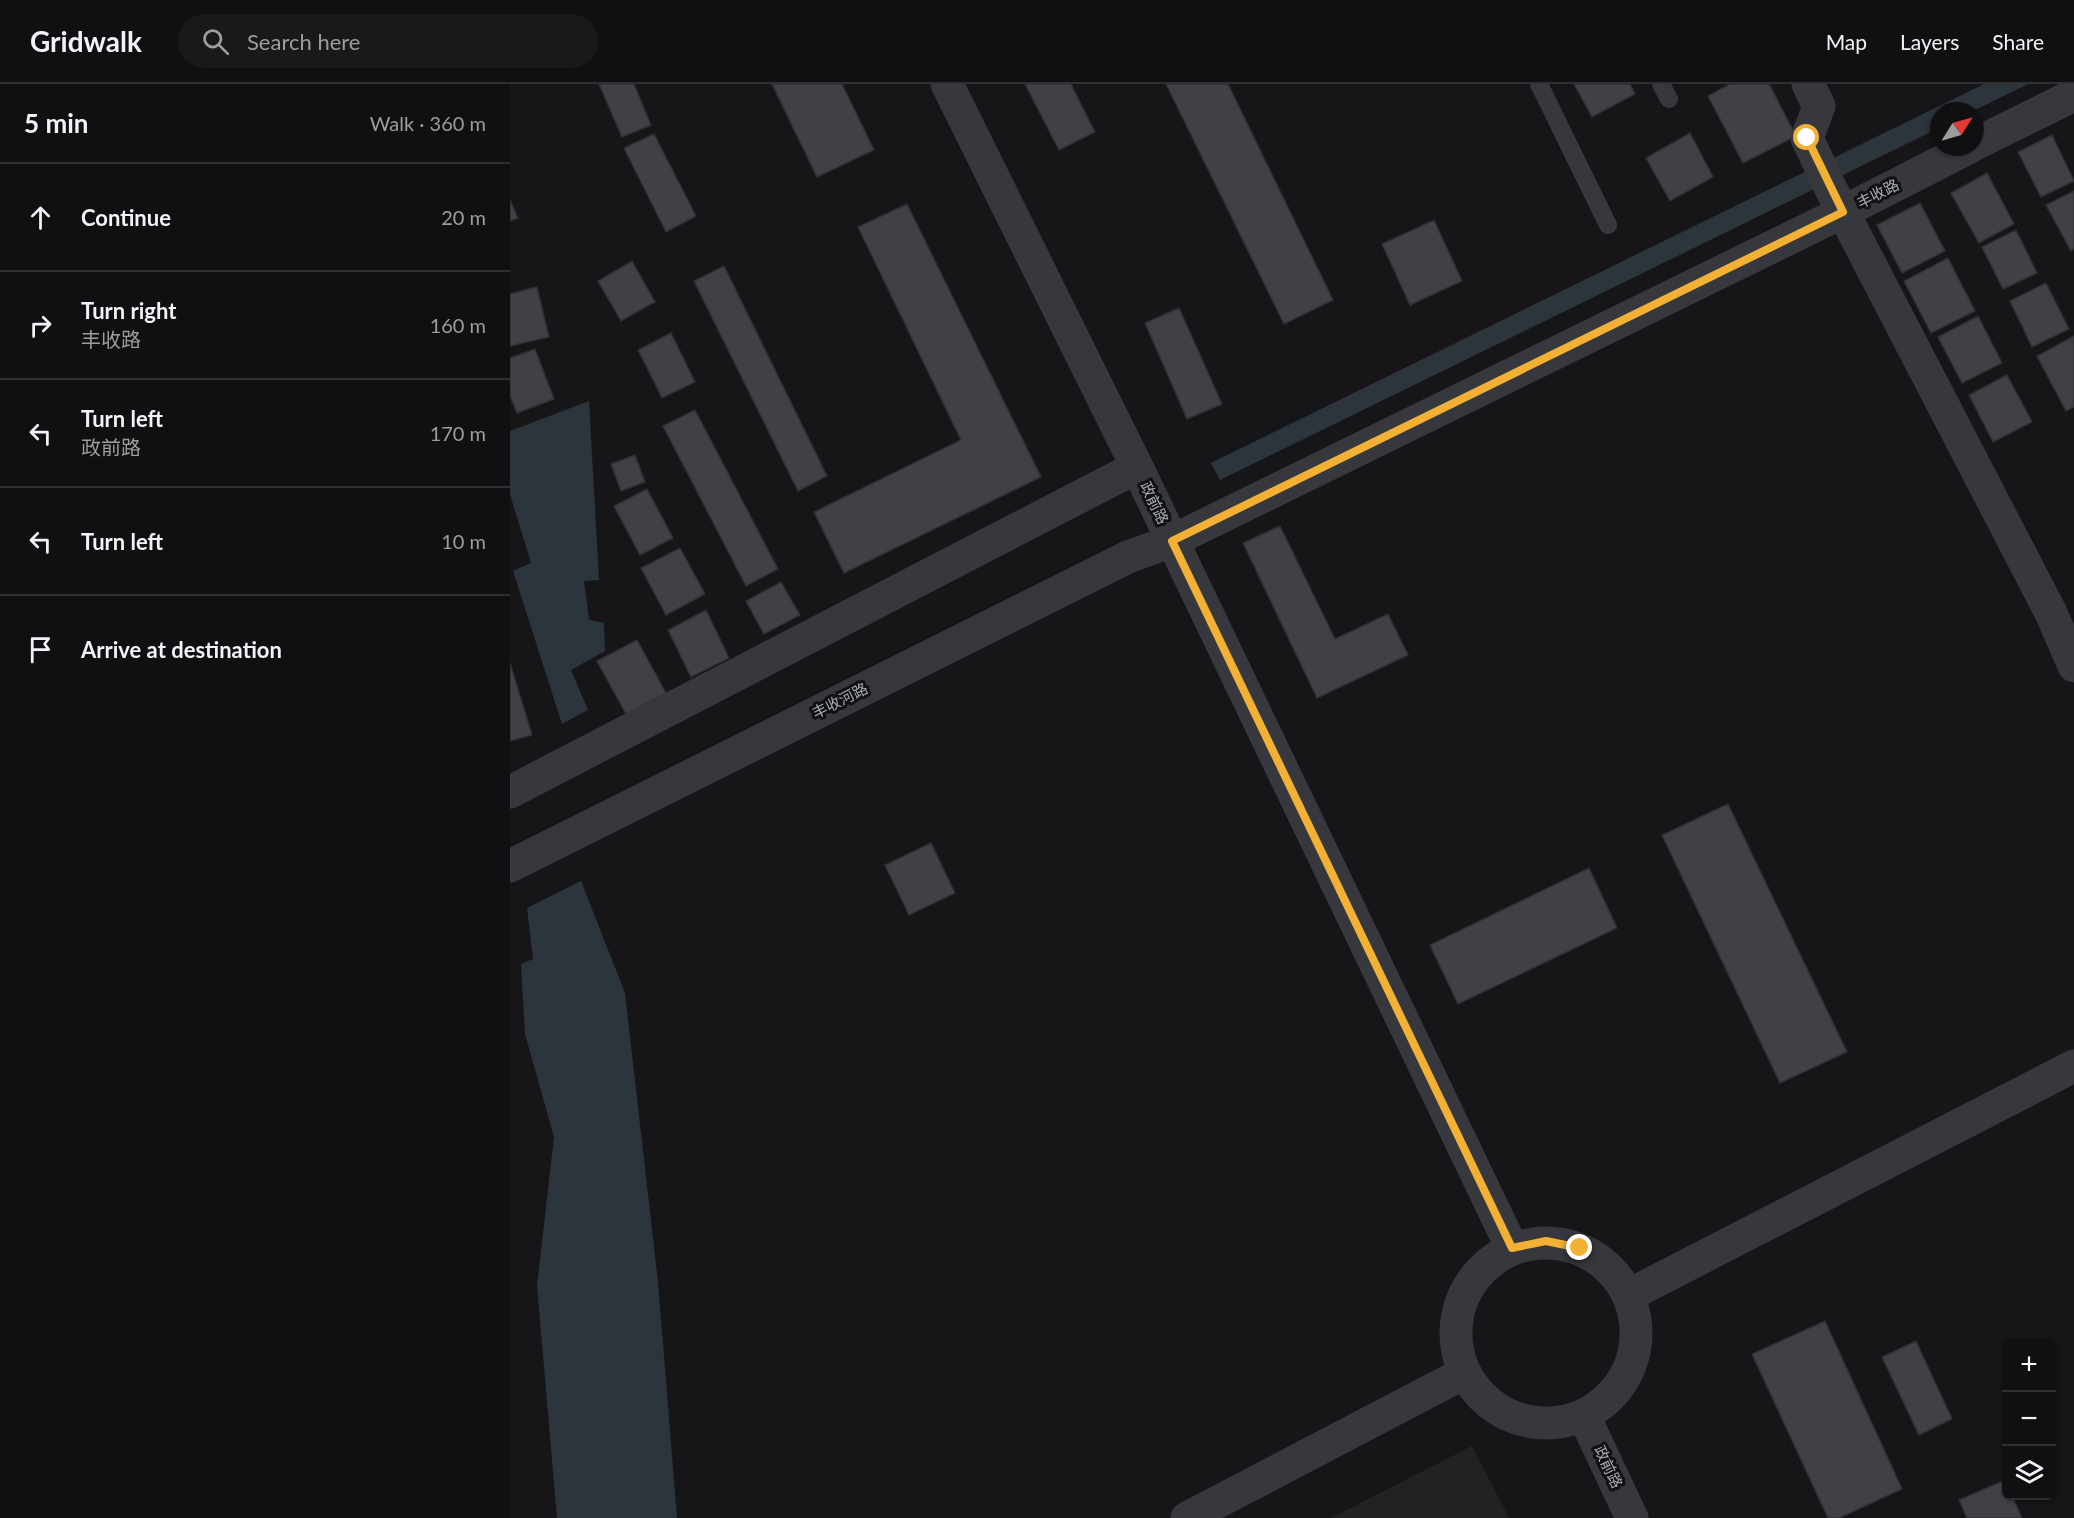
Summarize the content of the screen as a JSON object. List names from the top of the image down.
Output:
{
  "streets": {
    "street": ["丰收路", "政前路", "丰收河路"]
  },
  "crossings": [
    ["丰收路", "政前路"],
    ["丰收路", "丰收河路"],
    ["政前路", "丰收河路"]
  ],
  "north": "top right",
  "page": {
    "header": "Gridwalk",
    "search": "Search here",
    "nav": ["Map", "Layers", "Share"],
    "heading": ["5 min", "Walk · 360 m"],
    "list": [
      ["Continue", "20 m"],
      ["Turn right", "丰收路", "160 m"],
      ["Turn left", "政前路", "170 m"],
      ["Turn left", "10 m"],
      "Arrive at destination"
    ],
    "map_buttons": ["+", "−"]
  }
}
